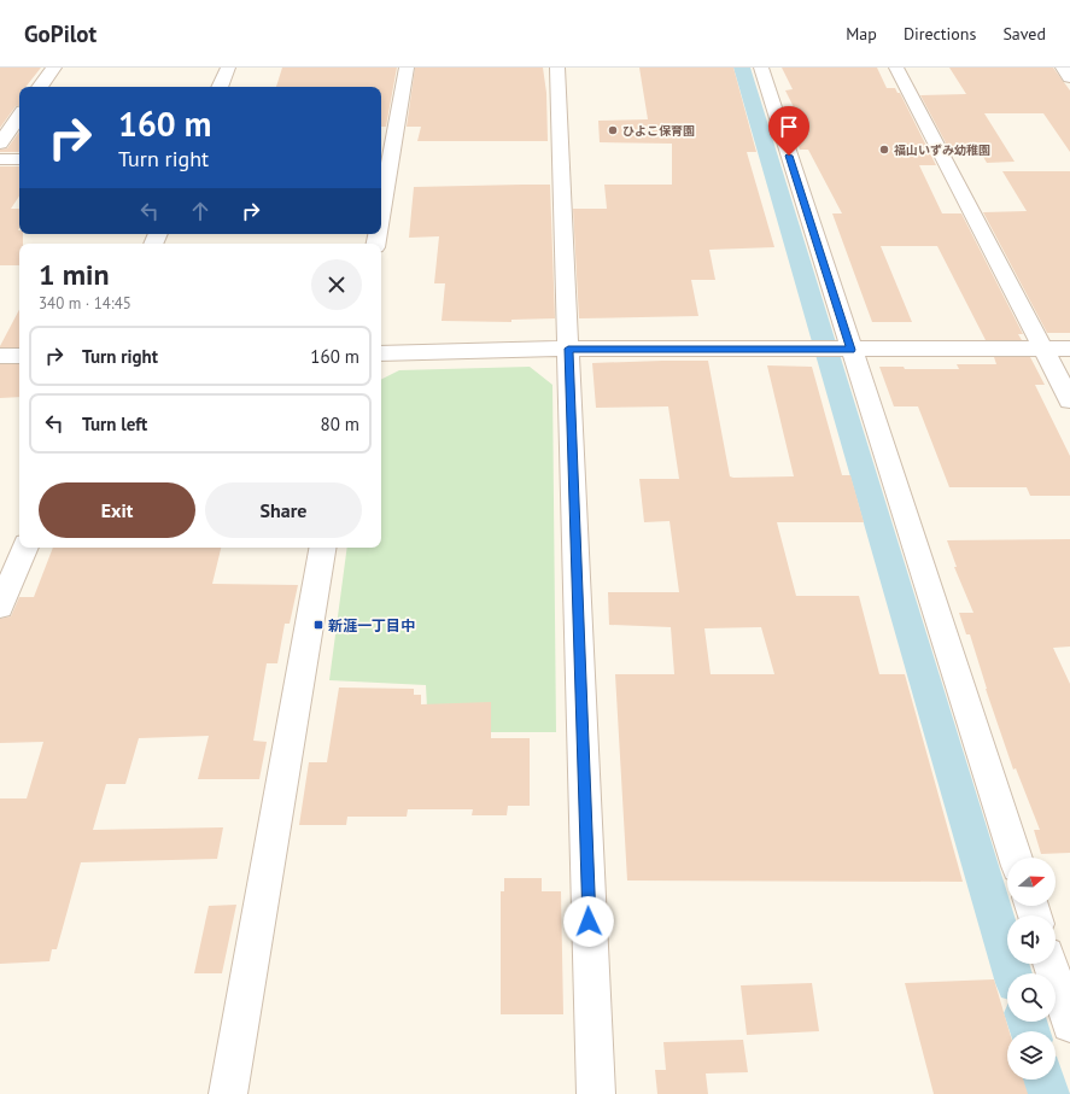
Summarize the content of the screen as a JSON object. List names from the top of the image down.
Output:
{
  "places": {
    "other": ["ひよこ保育園", "福山いずみ幼稚園"],
    "transit": ["新涯一丁目中"]
  },
  "north": "right",
  "page": {
    "header": "GoPilot",
    "nav": ["Map", "Directions", "Saved"],
    "turn": ["160 m", "Turn right"],
    "heading": ["1 min", "340 m · 14:45"],
    "list": [
      {
        "name": "Turn right",
        "value": "160 m"
      },
      {
        "name": "Turn left",
        "value": "80 m"
      }
    ],
    "buttons": ["Exit", "Share"]
  }
}
